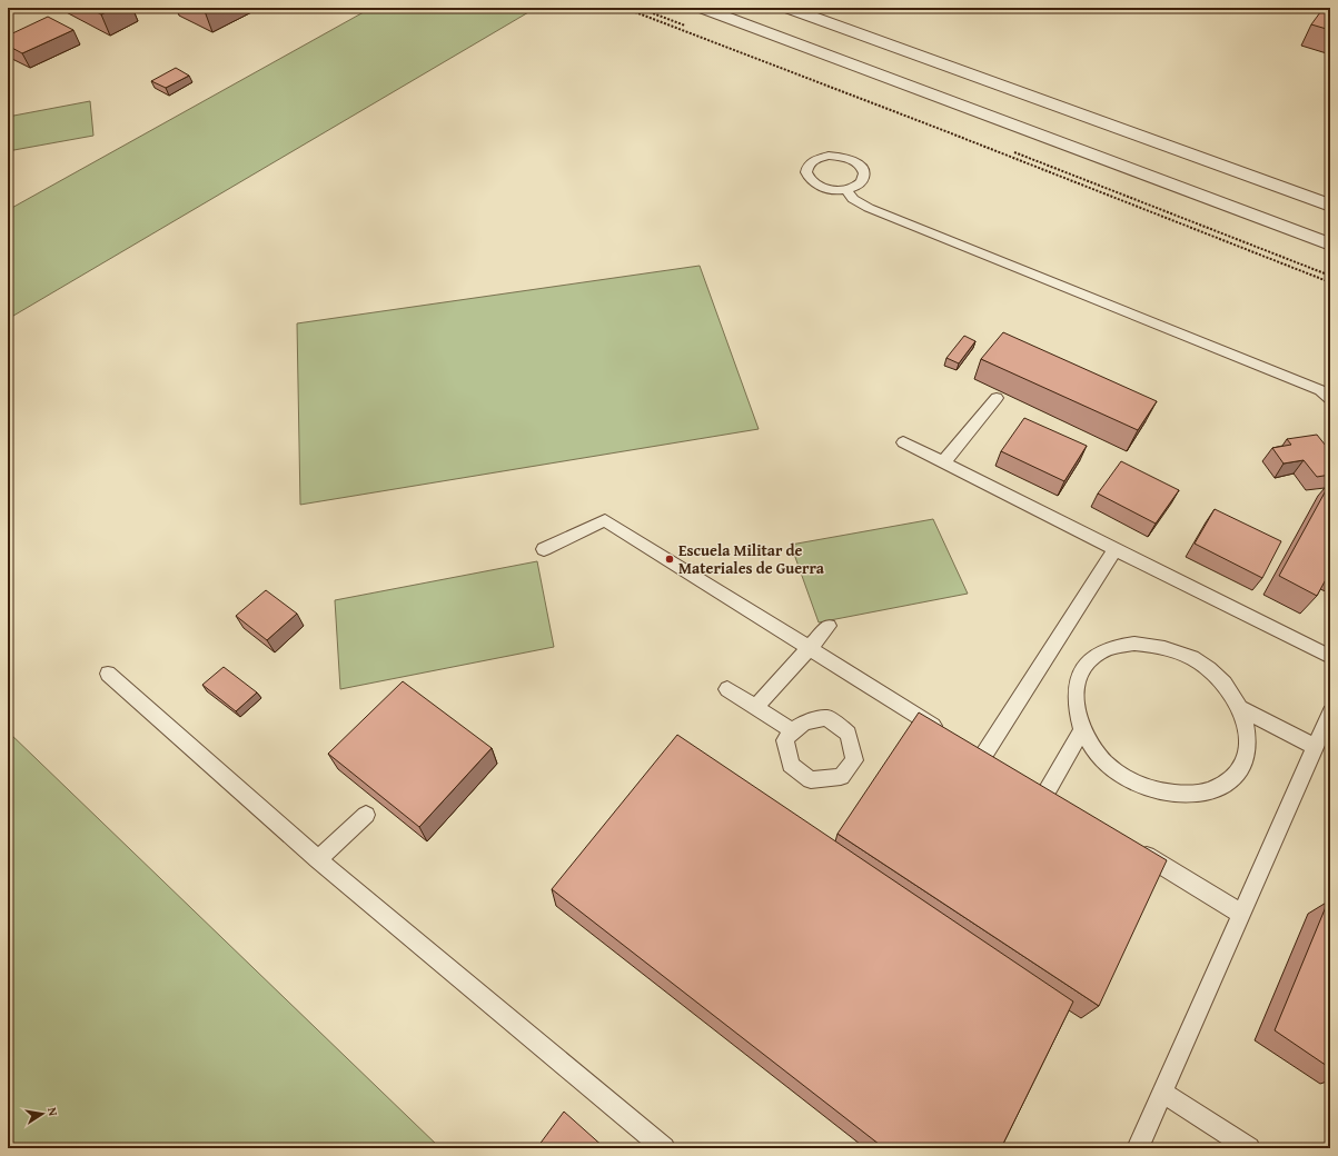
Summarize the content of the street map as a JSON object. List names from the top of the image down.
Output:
{
  "places": ["Escuela Militar de Materiales de Guerra"],
  "north": "right"
}
